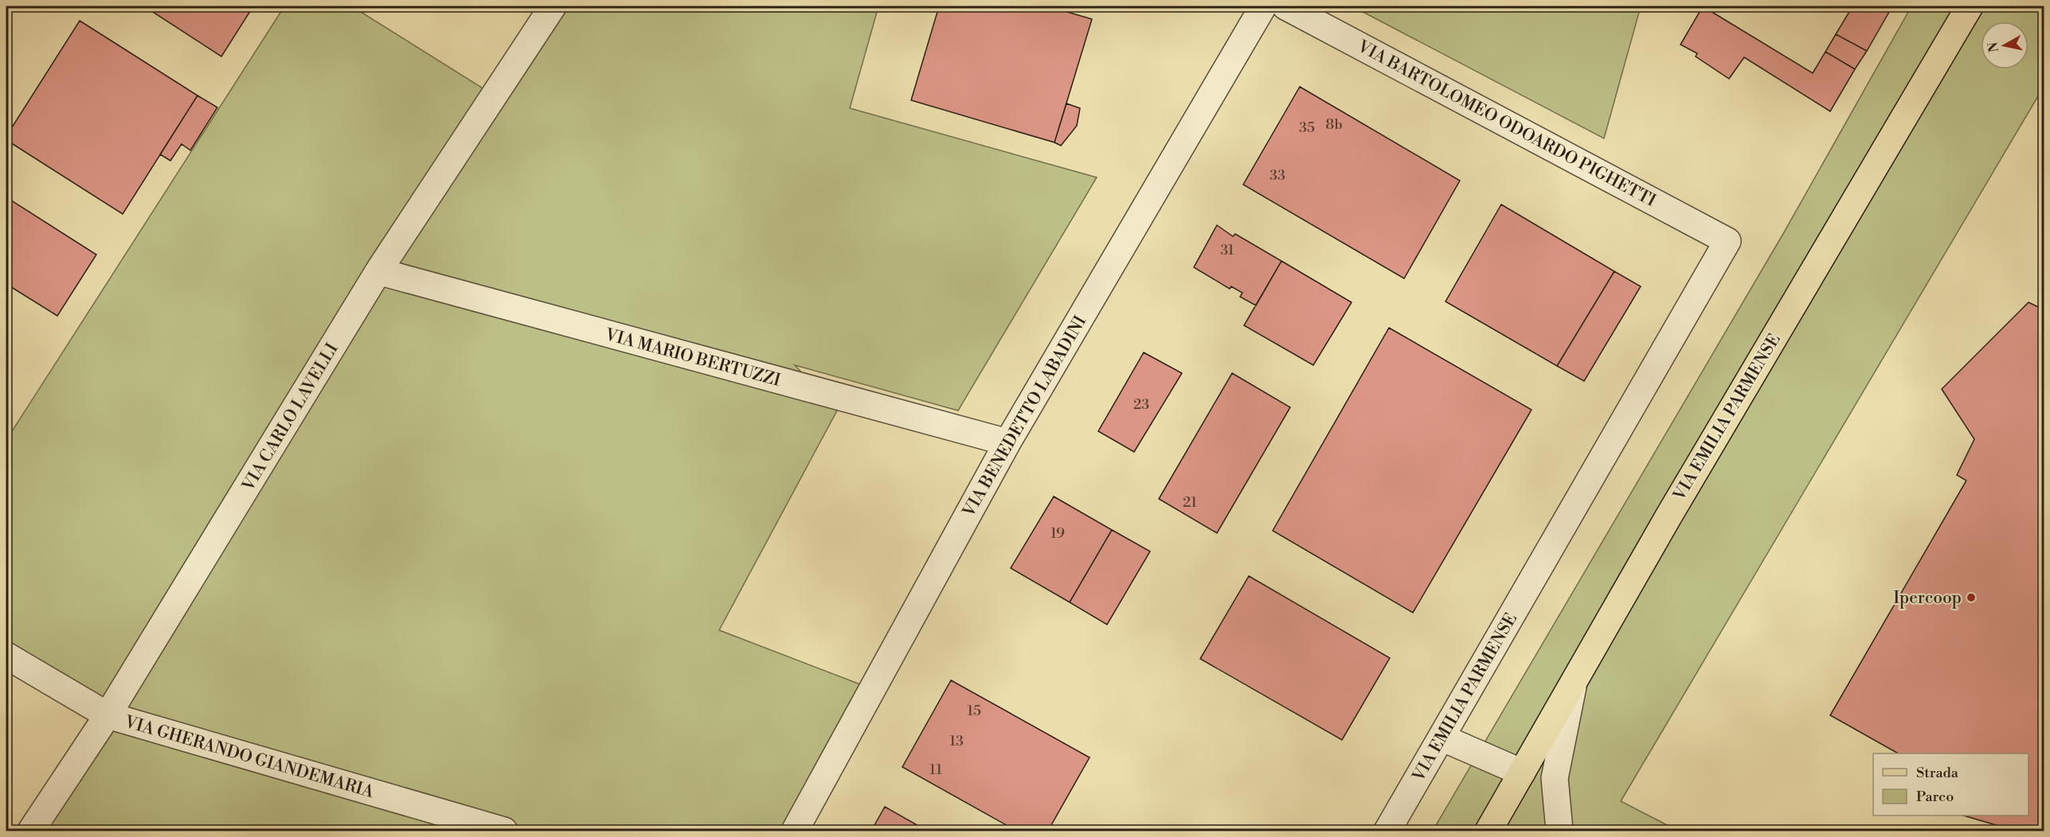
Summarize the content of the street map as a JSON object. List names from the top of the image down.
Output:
{
  "streets": {
    "main road": ["VIA EMILIA PARMENSE"],
    "street": [
      "VIA BARTOLOMEO ODOARDO PIGHETTI",
      "VIA MARIO BERTUZZI",
      "VIA BENEDETTO LABADINI",
      "VIA CARLO LAVELLI",
      "VIA GHERANDO GIANDEMARIA"
    ]
  },
  "crossings": [
    ["VIA BARTOLOMEO ODOARDO PIGHETTI", "VIA EMILIA PARMENSE"],
    ["VIA MARIO BERTUZZI", "VIA BENEDETTO LABADINI"],
    ["VIA MARIO BERTUZZI", "VIA CARLO LAVELLI"],
    ["VIA CARLO LAVELLI", "VIA GHERANDO GIANDEMARIA"]
  ],
  "places": ["Ipercoop"],
  "house_numbers": [
    "8b",
    "35",
    "33",
    "31",
    "23",
    "21",
    "19",
    "15",
    "13",
    "11"
  ],
  "legend": ["Strada", "Parco"],
  "north": "left"
}
